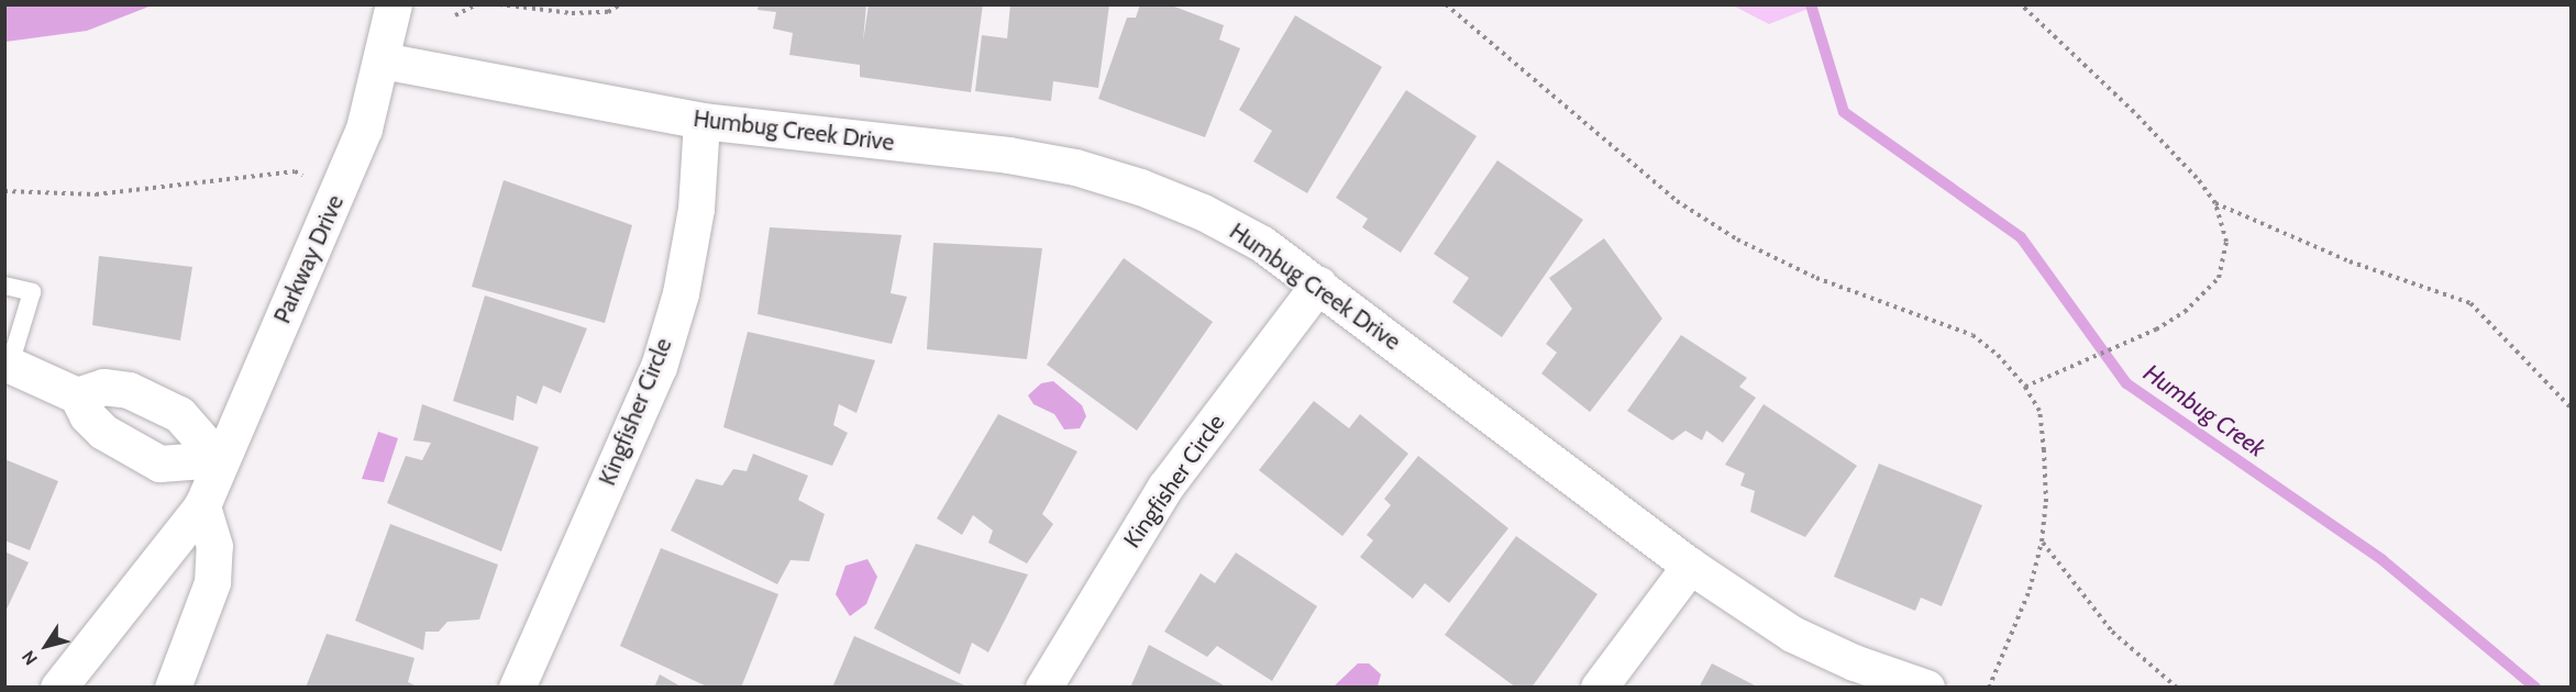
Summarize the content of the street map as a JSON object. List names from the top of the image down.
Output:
{
  "streets": {
    "street": ["Humbug Creek Drive", "Parkway Drive", "Kingfisher Circle"]
  },
  "crossings": [
    ["Humbug Creek Drive", "Parkway Drive"],
    ["Humbug Creek Drive", "Kingfisher Circle"]
  ],
  "water": ["Humbug Creek"],
  "north": "bottom left"
}
